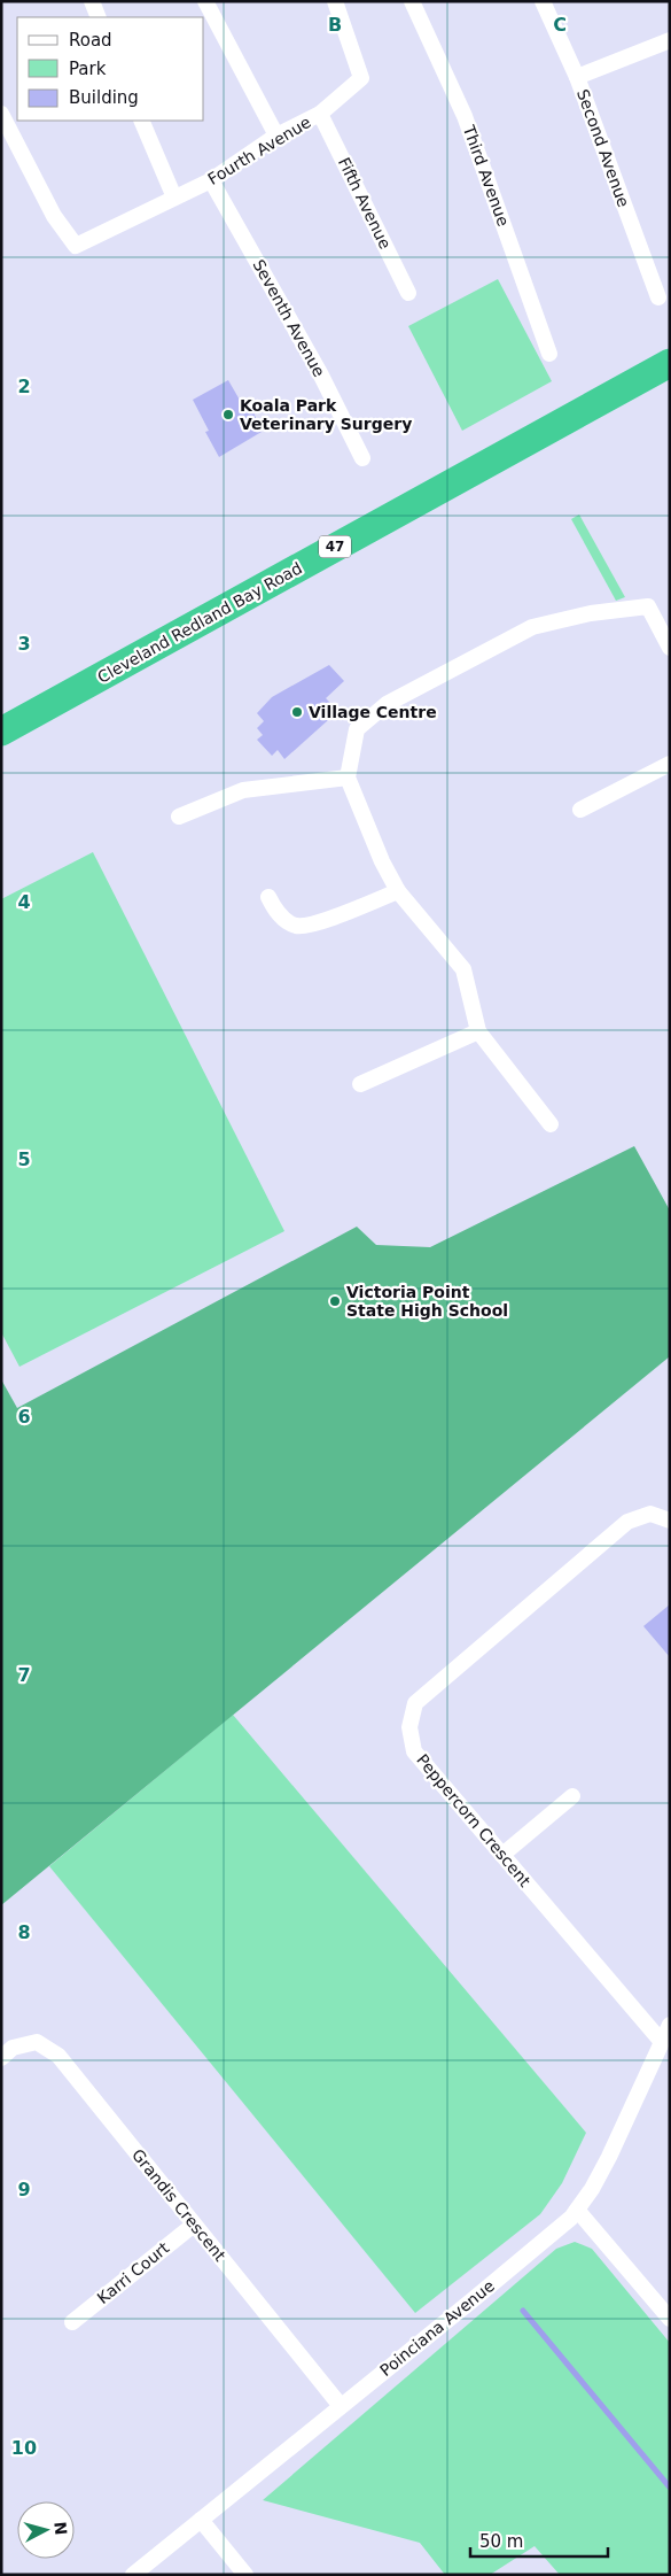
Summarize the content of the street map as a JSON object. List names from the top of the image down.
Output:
{
  "streets": {
    "highway": ["47", "Cleveland Redland Bay Road"],
    "street": [
      "Second Avenue",
      "Fourth Avenue",
      "Third Avenue",
      "Fifth Avenue",
      "Seventh Avenue",
      "Peppercorn Crescent",
      "Grandis Crescent",
      "Karri Court",
      "Poinciana Avenue"
    ]
  },
  "crossings": [
    ["Fourth Avenue", "Fifth Avenue"],
    ["Fourth Avenue", "Seventh Avenue"],
    ["Peppercorn Crescent", "Poinciana Avenue"],
    ["Grandis Crescent", "Karri Court"],
    ["Grandis Crescent", "Poinciana Avenue"]
  ],
  "places": ["Koala Park Veterinary Surgery", "Village Centre", "Victoria Point State High School"],
  "legend": ["Road", "Park", "Building"],
  "scale_bar": "50 m",
  "north": "right",
  "grid": {
    "columns": ["B", "C"],
    "rows": [
      "2",
      "3",
      "4",
      "5",
      "6",
      "7",
      "8",
      "9",
      "10"
    ]
  }
}
